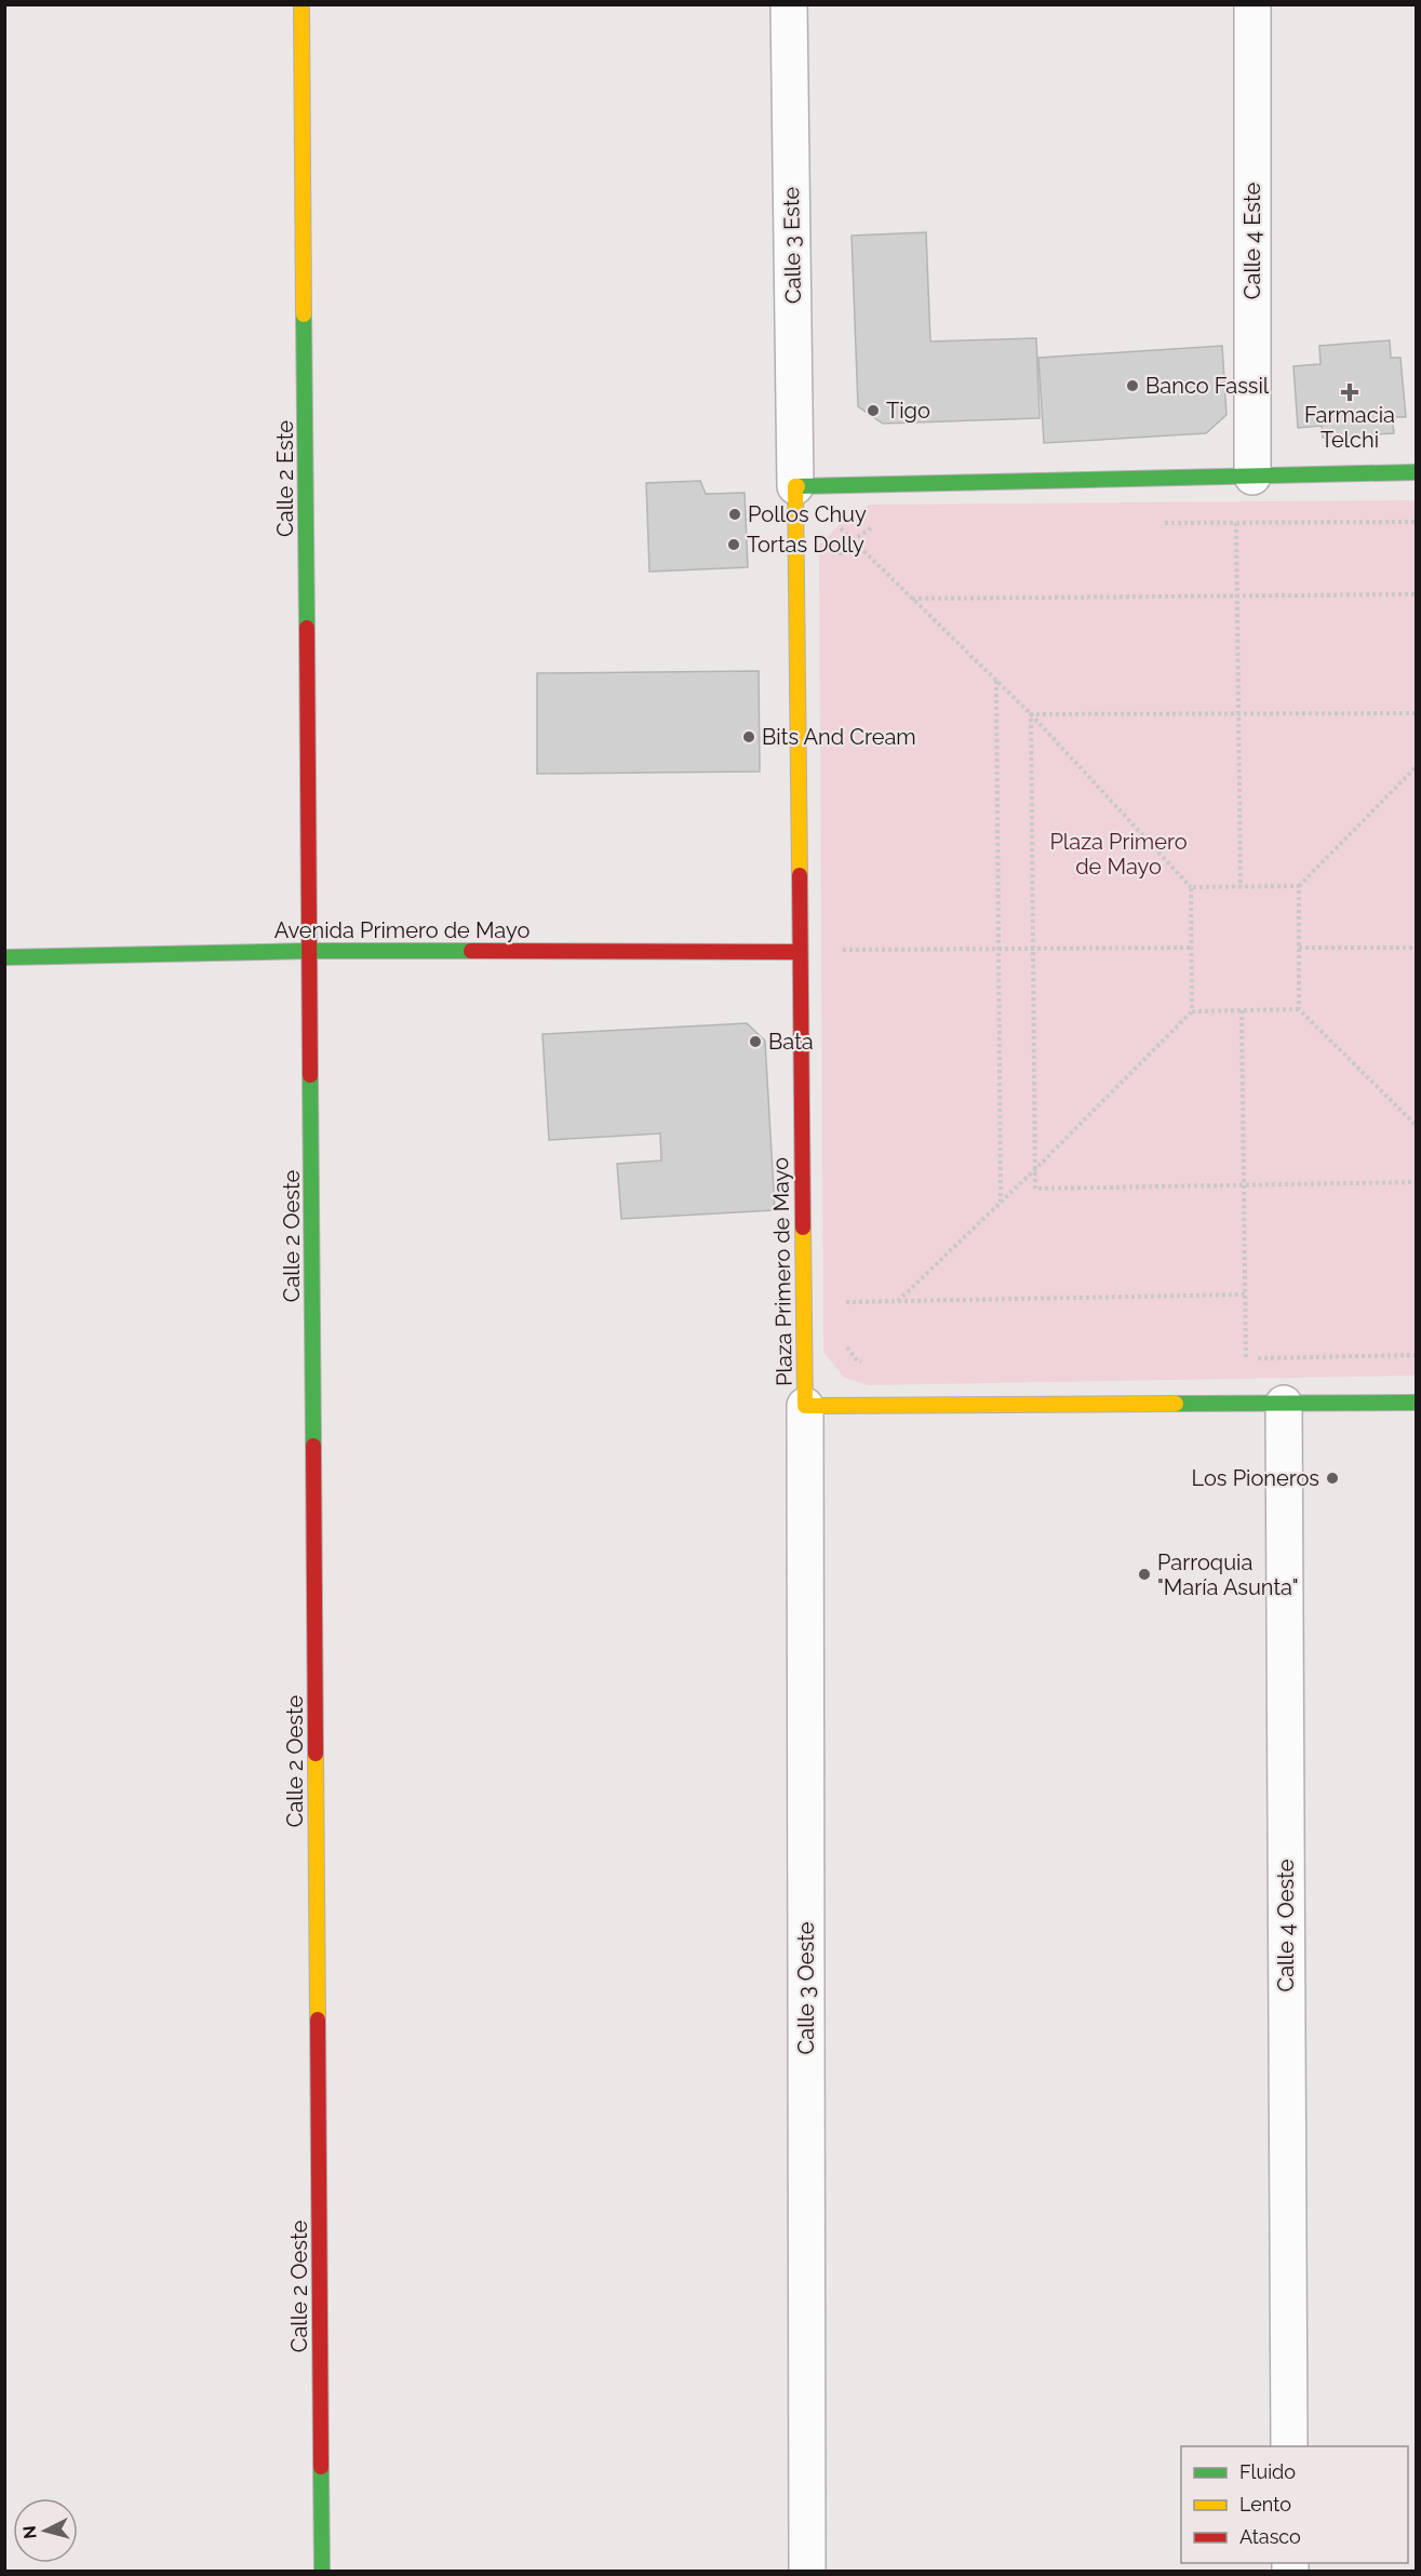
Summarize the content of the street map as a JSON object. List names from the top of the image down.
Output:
{
  "streets": {
    "street": [
      "Calle 4 Este",
      "Calle 3 Este",
      "Calle 2 Este",
      "Avenida Primero de Mayo",
      "Calle 2 Oeste",
      "Plaza Primero de Mayo",
      "Calle 4 Oeste",
      "Calle 3 Oeste"
    ]
  },
  "crossings": [
    ["Calle 3 Este", "Plaza Primero de Mayo"],
    ["Calle 2 Este", "Avenida Primero de Mayo"],
    ["Calle 2 Este", "Calle 2 Oeste"],
    ["Avenida Primero de Mayo", "Calle 2 Oeste"],
    ["Avenida Primero de Mayo", "Plaza Primero de Mayo"],
    ["Plaza Primero de Mayo", "Calle 4 Oeste"],
    ["Plaza Primero de Mayo", "Calle 3 Oeste"]
  ],
  "parks": ["Plaza Primero de Mayo"],
  "places": {
    "other": [
      "Banco Fassil",
      "Tigo",
      "Pollos Chuy",
      "Tortas Dolly",
      "Bits And Cream",
      "Bata",
      "Los Pioneros",
      "Parroquia \"María Asunta\""
    ],
    "health": ["Farmacia Telchi"]
  },
  "legend": ["Fluido", "Lento", "Atasco"],
  "north": "left"
}
